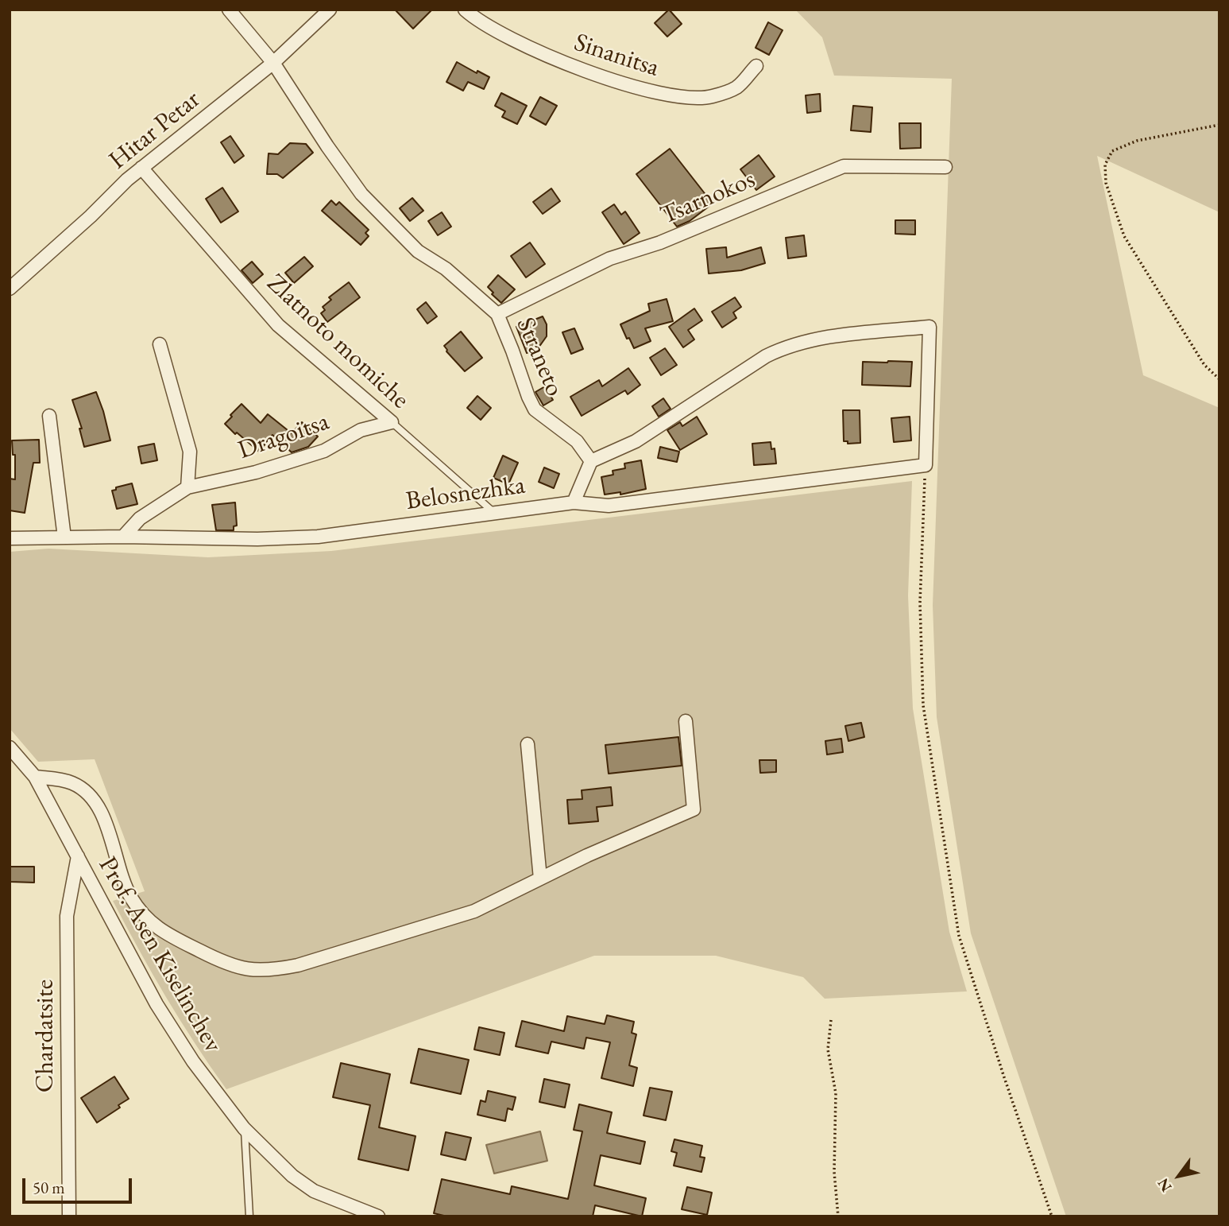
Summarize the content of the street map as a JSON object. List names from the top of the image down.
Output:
{
  "streets": {
    "street": [
      "Sinanitsa",
      "Hitar Petar",
      "Tsarnokos",
      "Zlatnoto momiche",
      "Straneto",
      "Dragoitsa",
      "Belosnezhka",
      "Prof. Asen Kiselinchev",
      "Chardatsite"
    ]
  },
  "crossings": [
    ["Hitar Petar", "Zlatnoto momiche"],
    ["Hitar Petar", "Straneto"],
    ["Tsarnokos", "Straneto"],
    ["Zlatnoto momiche", "Dragoitsa"],
    ["Zlatnoto momiche", "Belosnezhka"],
    ["Prof. Asen Kiselinchev", "Chardatsite"]
  ],
  "scale_bar": "50 m",
  "north": "bottom left"
}
